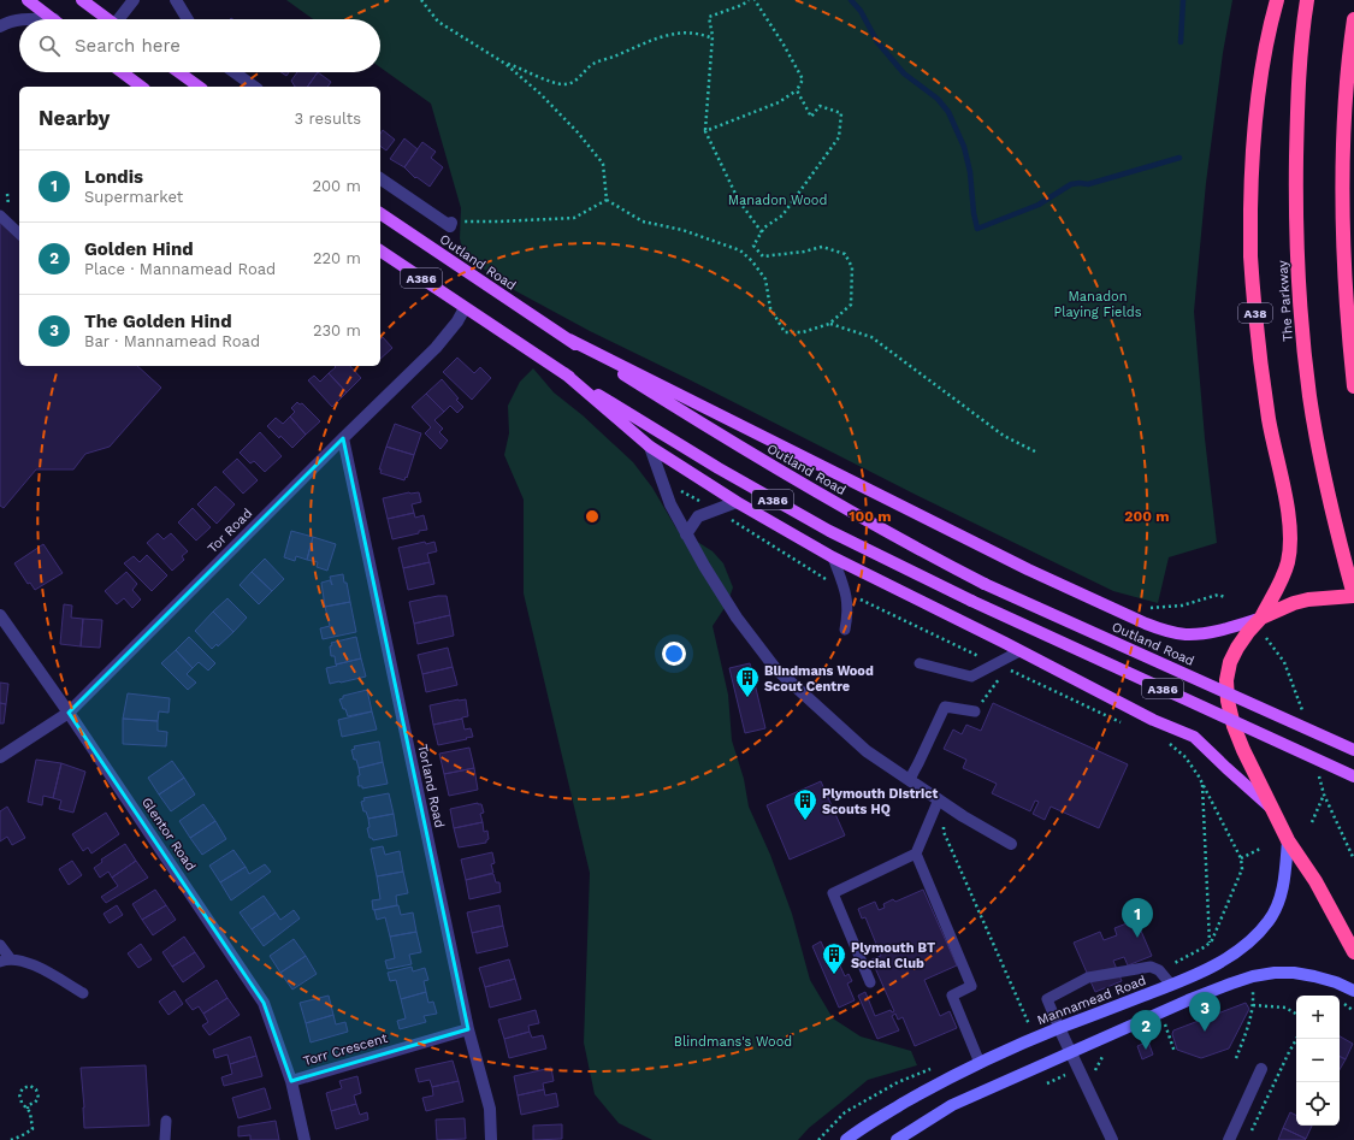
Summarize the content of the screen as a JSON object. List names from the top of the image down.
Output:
{
  "streets": {
    "highway": ["The Parkway", "A38"],
    "main road": ["Outland Road", "A386", "Mannamead Road"],
    "street": [
      "Tor Road",
      "Torland Road",
      "Glentor Road",
      "Torr Crescent"
    ]
  },
  "crossings": [
    ["A386", "Tor Road"],
    ["Tor Road", "Torland Road"],
    ["Tor Road", "Glentor Road"],
    ["Torland Road", "Torr Crescent"],
    ["Glentor Road", "Torr Crescent"]
  ],
  "parks": ["Manadon Wood", "Manadon Playing Fields", "Blindmans's Wood"],
  "places": {
    "building": ["Blindmans Wood Scout Centre", "Plymouth District Scouts HQ", "Plymouth BT Social Club"]
  },
  "page": {
    "search": "Search here",
    "heading": ["Nearby", "3 results"],
    "list": [
      {
        "mark": "1",
        "name": "Londis",
        "note": "Supermarket",
        "value": "200 m"
      },
      {
        "mark": "2",
        "name": "Golden Hind",
        "note": "Place · Mannamead Road",
        "value": "220 m"
      },
      {
        "mark": "3",
        "name": "The Golden Hind",
        "note": "Bar · Mannamead Road",
        "value": "230 m"
      }
    ],
    "pins": ["1", "3", "2"],
    "map_buttons": ["+", "−"]
  },
  "rings": ["100 m", "200 m"]
}
